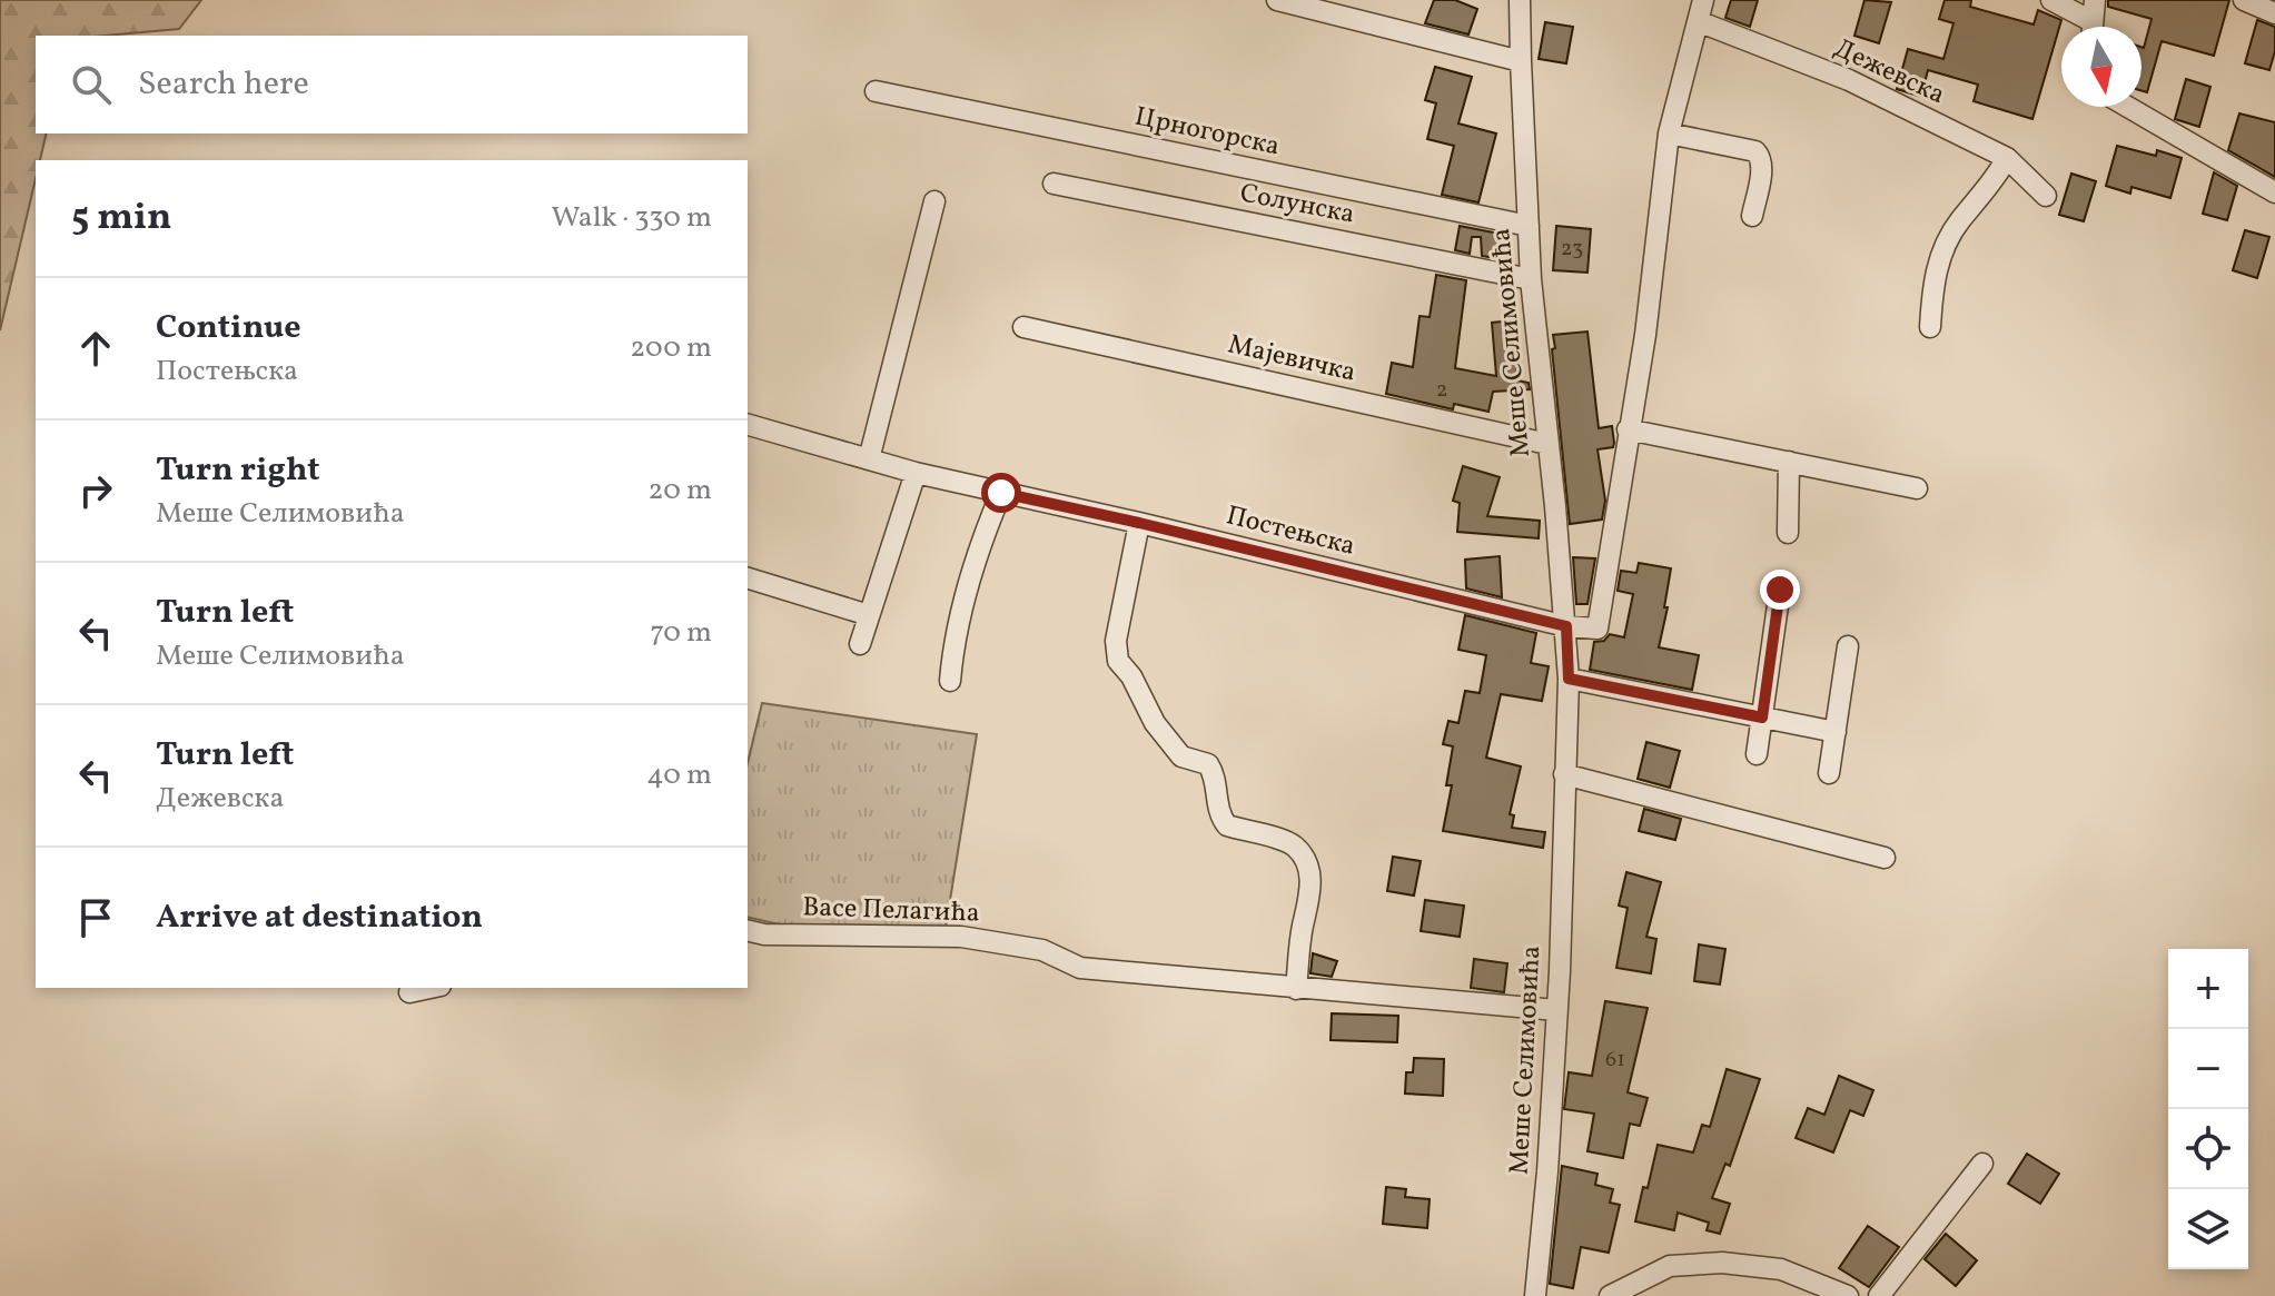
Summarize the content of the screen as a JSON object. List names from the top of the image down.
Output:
{
  "streets": {
    "street": [
      "Дежевска",
      "Црногорска",
      "Солунска",
      "Меше Селимовића",
      "Мајевичка",
      "Постењска",
      "Васе Пелагића"
    ]
  },
  "crossings": [
    ["Црногорска", "Меше Селимовића"],
    ["Солунска", "Меше Селимовића"],
    ["Меше Селимовића", "Мајевичка"],
    ["Меше Селимовића", "Постењска"],
    ["Меше Селимовића", "Васе Пелагића"]
  ],
  "house_numbers": ["23", "2", "61"],
  "north": "bottom",
  "page": {
    "search": "Search here",
    "heading": ["5 min", "Walk · 330 m"],
    "list": [
      ["Continue", "Постењска", "200 m"],
      ["Turn right", "Меше Селимовића", "20 m"],
      ["Turn left", "Меше Селимовића", "70 m"],
      ["Turn left", "Дежевска", "40 m"],
      "Arrive at destination"
    ],
    "map_buttons": ["+", "−"]
  }
}
